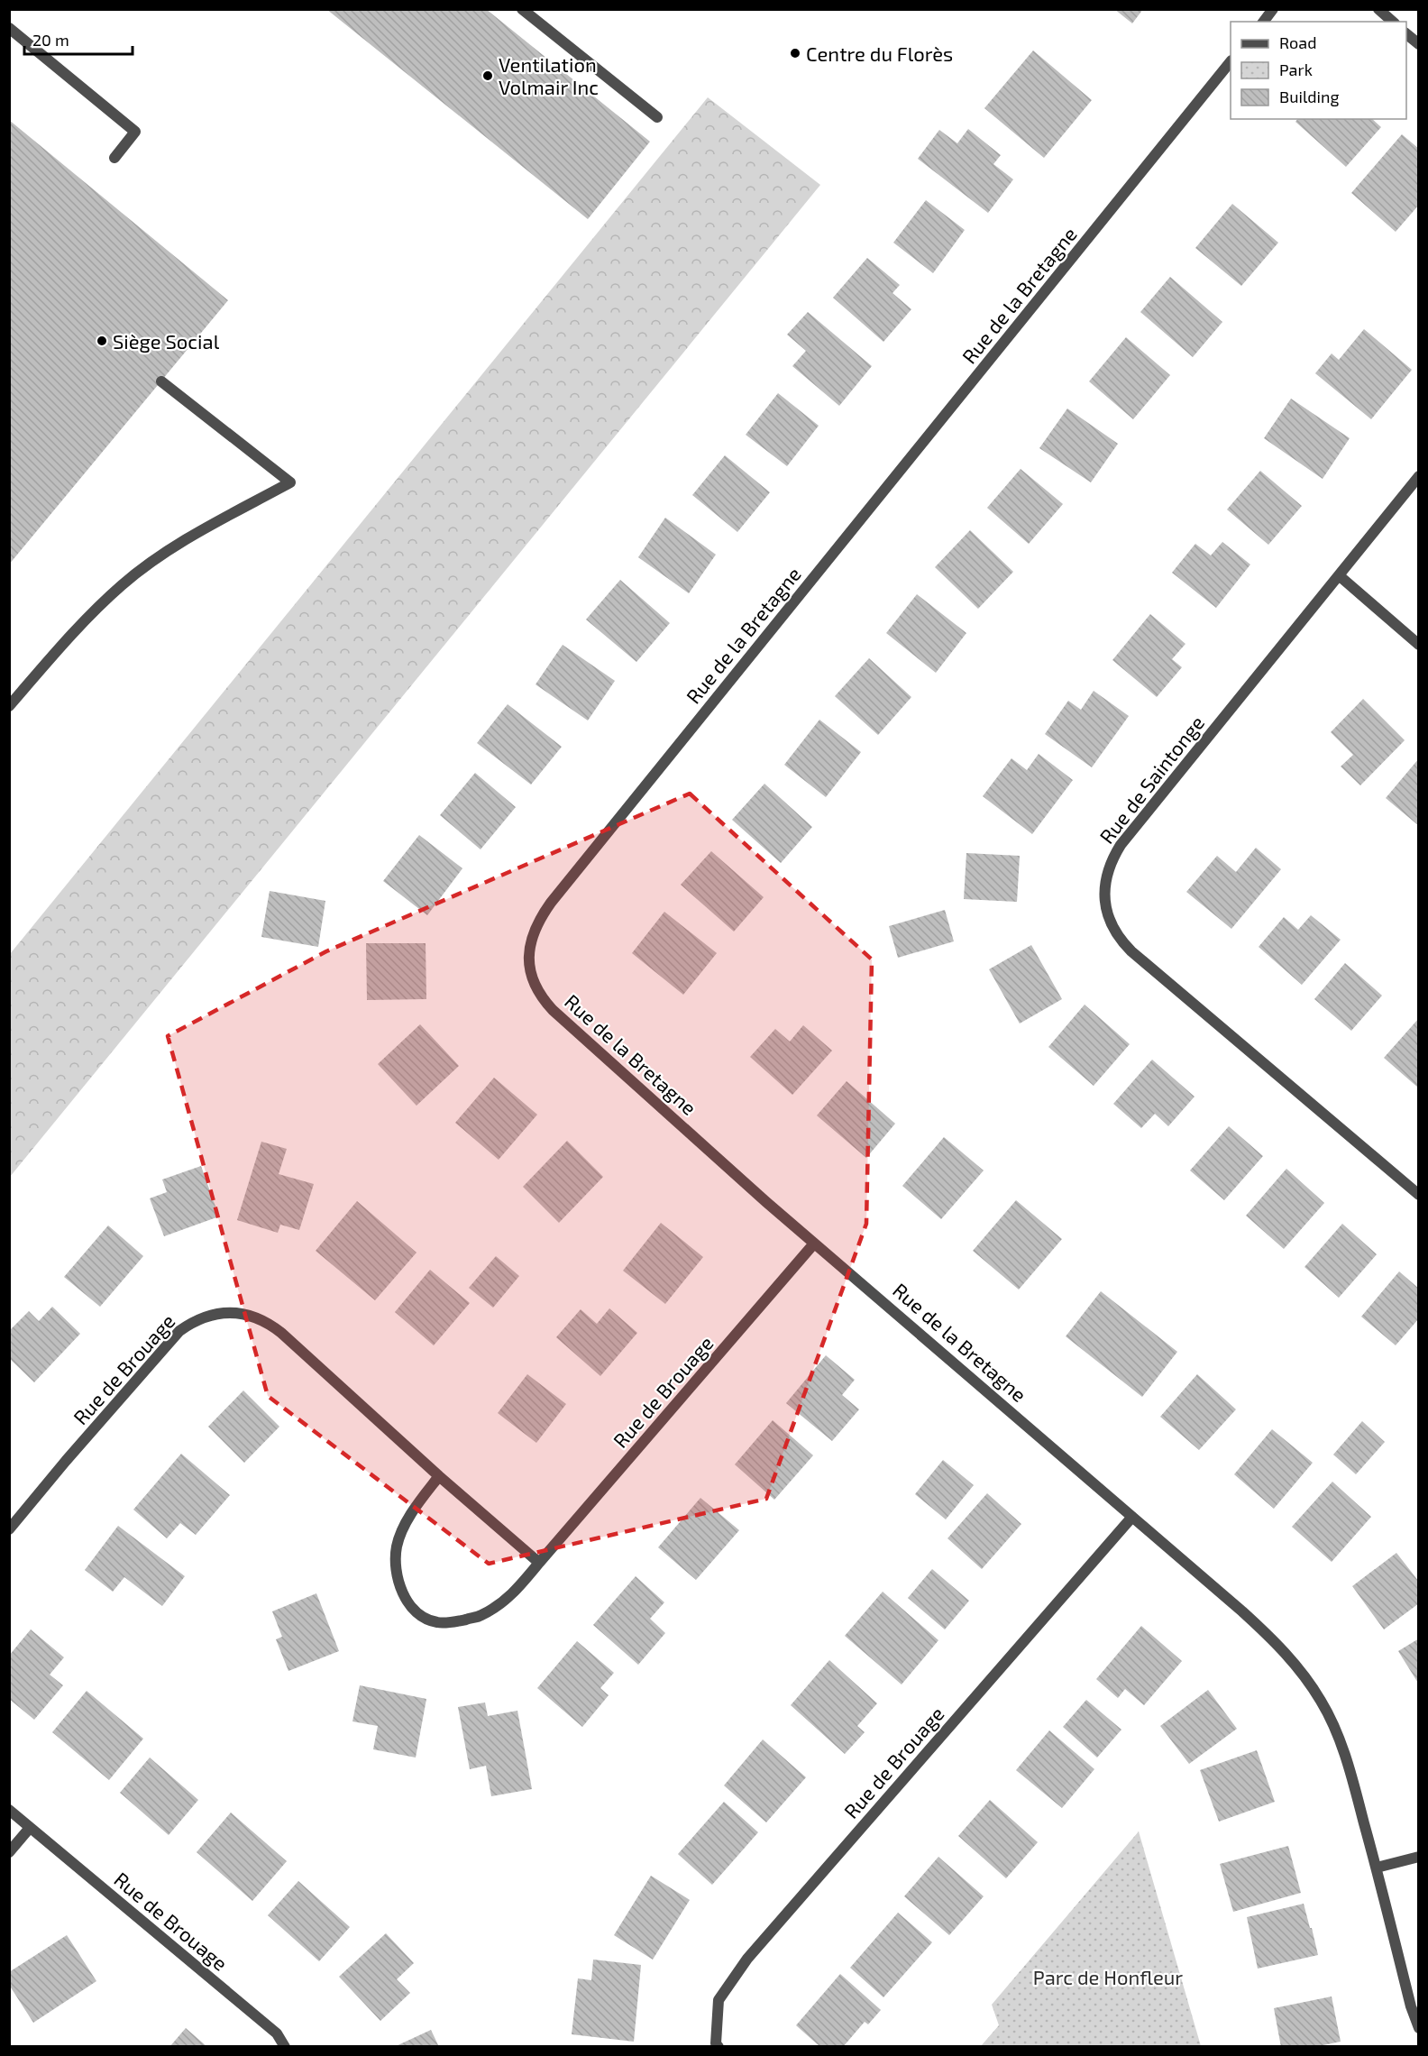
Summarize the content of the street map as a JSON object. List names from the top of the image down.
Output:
{
  "streets": {
    "street": ["Rue de la Bretagne", "Rue de Saintonge", "Rue de Brouage"]
  },
  "crossings": [
    ["Rue de la Bretagne", "Rue de Brouage"]
  ],
  "parks": ["Parc de Honfleur"],
  "places": ["Centre du Florès", "Ventilation Volmair Inc", "Siège Social"],
  "legend": ["Road", "Park", "Building"],
  "scale_bar": "20 m"
}
